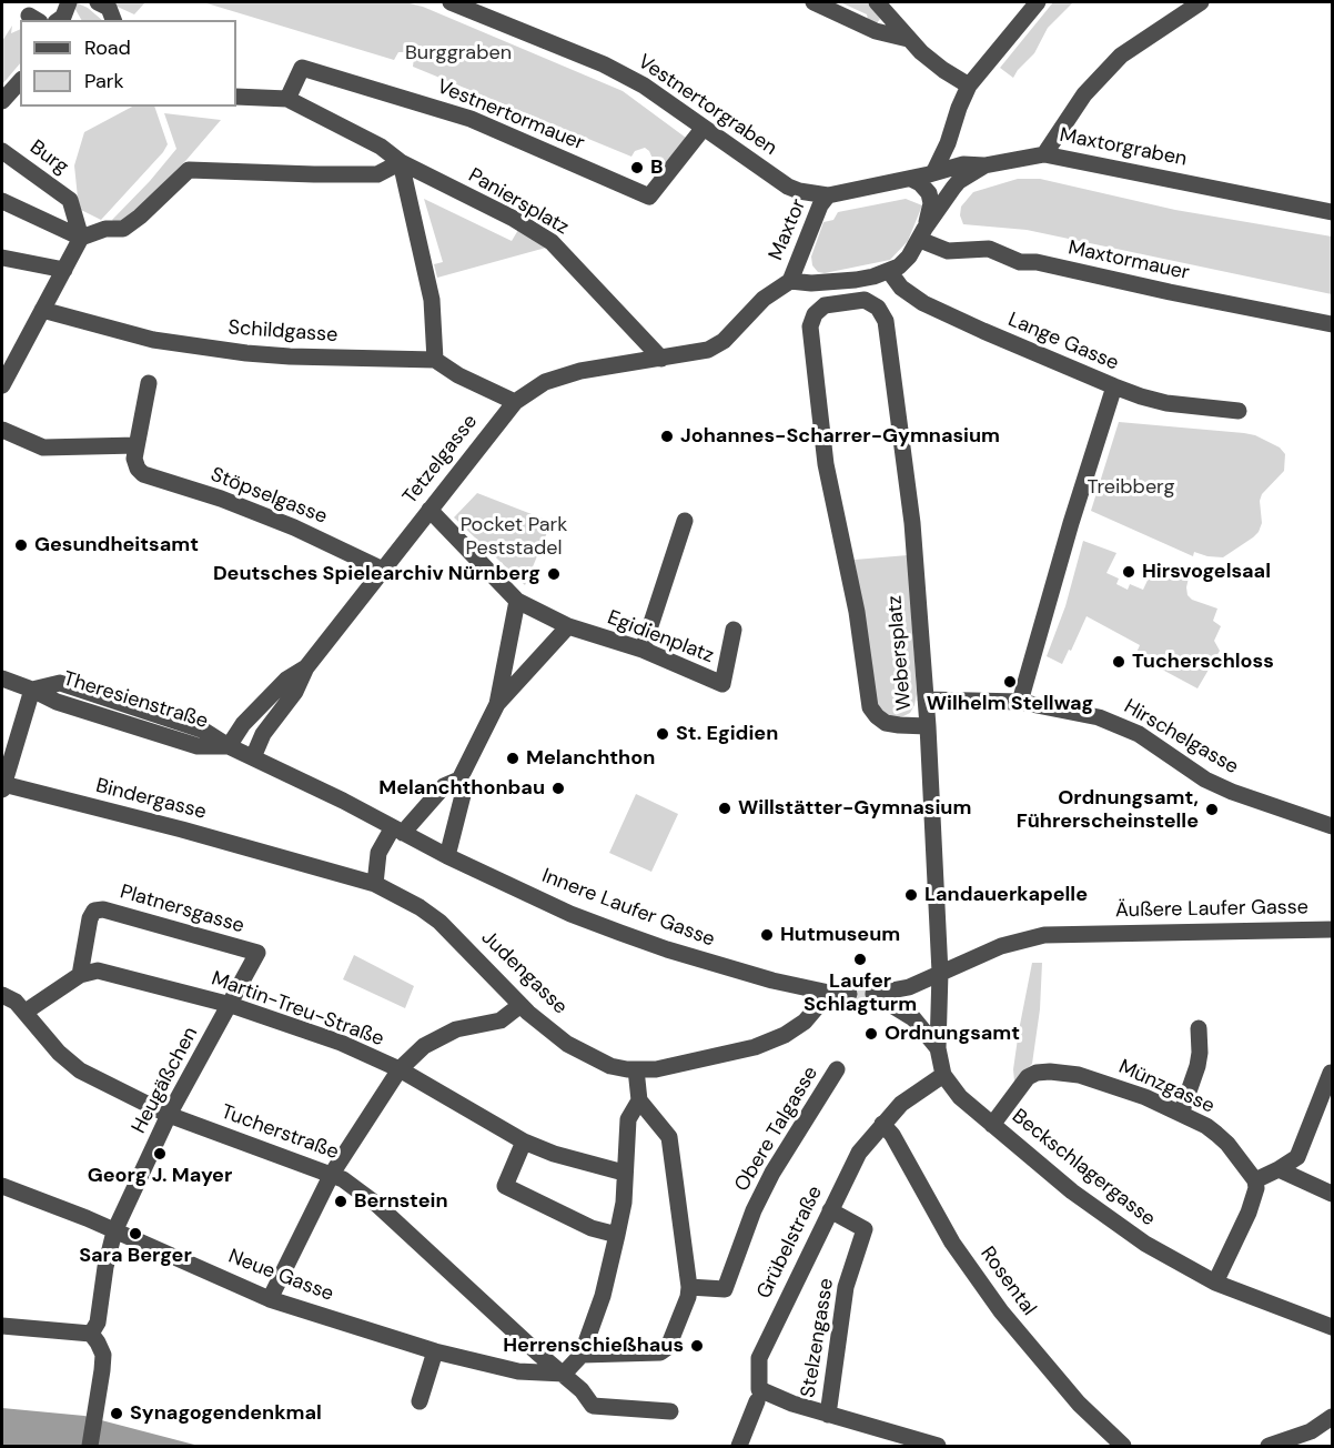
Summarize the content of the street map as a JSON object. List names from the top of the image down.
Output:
{
  "streets": {
    "street": [
      "Vestnertorgraben",
      "Vestnertormauer",
      "Maxtorgraben",
      "Burg",
      "Paniersplatz",
      "Maxtor",
      "Maxtormauer",
      "Schildgasse",
      "Lange Gasse",
      "Tetzelgasse",
      "Stöpselgasse",
      "Egidienplatz",
      "Webersplatz",
      "Theresienstraße",
      "Hirschelgasse",
      "Bindergasse",
      "Innere Laufer Gasse",
      "Platnersgasse",
      "Äußere Laufer Gasse",
      "Judengasse",
      "Martin-Treu-Straße",
      "Heugäßchen",
      "Münzgasse",
      "Obere Talgasse",
      "Tucherstraße",
      "Beckschlagergasse",
      "Grübelstraße",
      "Neue Gasse",
      "Rosental",
      "Stelzengasse"
    ]
  },
  "crossings": [
    ["Vestnertorgraben", "Vestnertormauer"],
    ["Vestnertorgraben", "Maxtorgraben"],
    ["Vestnertorgraben", "Maxtor"],
    ["Vestnertormauer", "Paniersplatz"],
    ["Maxtorgraben", "Maxtor"],
    ["Paniersplatz", "Tetzelgasse"],
    ["Tetzelgasse", "Stöpselgasse"],
    ["Tetzelgasse", "Egidienplatz"],
    ["Tetzelgasse", "Theresienstraße"],
    ["Webersplatz", "Hirschelgasse"],
    ["Theresienstraße", "Innere Laufer Gasse"],
    ["Bindergasse", "Judengasse"],
    ["Innere Laufer Gasse", "Judengasse"],
    ["Platnersgasse", "Martin-Treu-Straße"],
    ["Platnersgasse", "Heugäßchen"],
    ["Äußere Laufer Gasse", "Beckschlagergasse"],
    ["Martin-Treu-Straße", "Heugäßchen"],
    ["Heugäßchen", "Tucherstraße"],
    ["Heugäßchen", "Neue Gasse"],
    ["Münzgasse", "Beckschlagergasse"],
    ["Tucherstraße", "Neue Gasse"],
    ["Beckschlagergasse", "Grübelstraße"],
    ["Grübelstraße", "Rosental"],
    ["Grübelstraße", "Stelzengasse"]
  ],
  "parks": ["Burggraben", "Treibberg", "Pocket Park Peststadel"],
  "places": [
    "B",
    "Johannes-Scharrer-Gymnasium",
    "Gesundheitsamt",
    "Hirsvogelsaal",
    "Deutsches Spielearchiv Nürnberg",
    "Tucherschloss",
    "Wilhelm Stellwag",
    "St. Egidien",
    "Melanchthon",
    "Melanchthonbau",
    "Willstätter-Gymnasium",
    "Ordnungsamt, Führerscheinstelle",
    "Landauerkapelle",
    "Hutmuseum",
    "Laufer Schlagturm",
    "Ordnungsamt",
    "Georg J. Mayer",
    "Bernstein",
    "Sara Berger",
    "Herrenschießhaus",
    "Synagogendenkmal"
  ],
  "legend": ["Road", "Park"]
}
